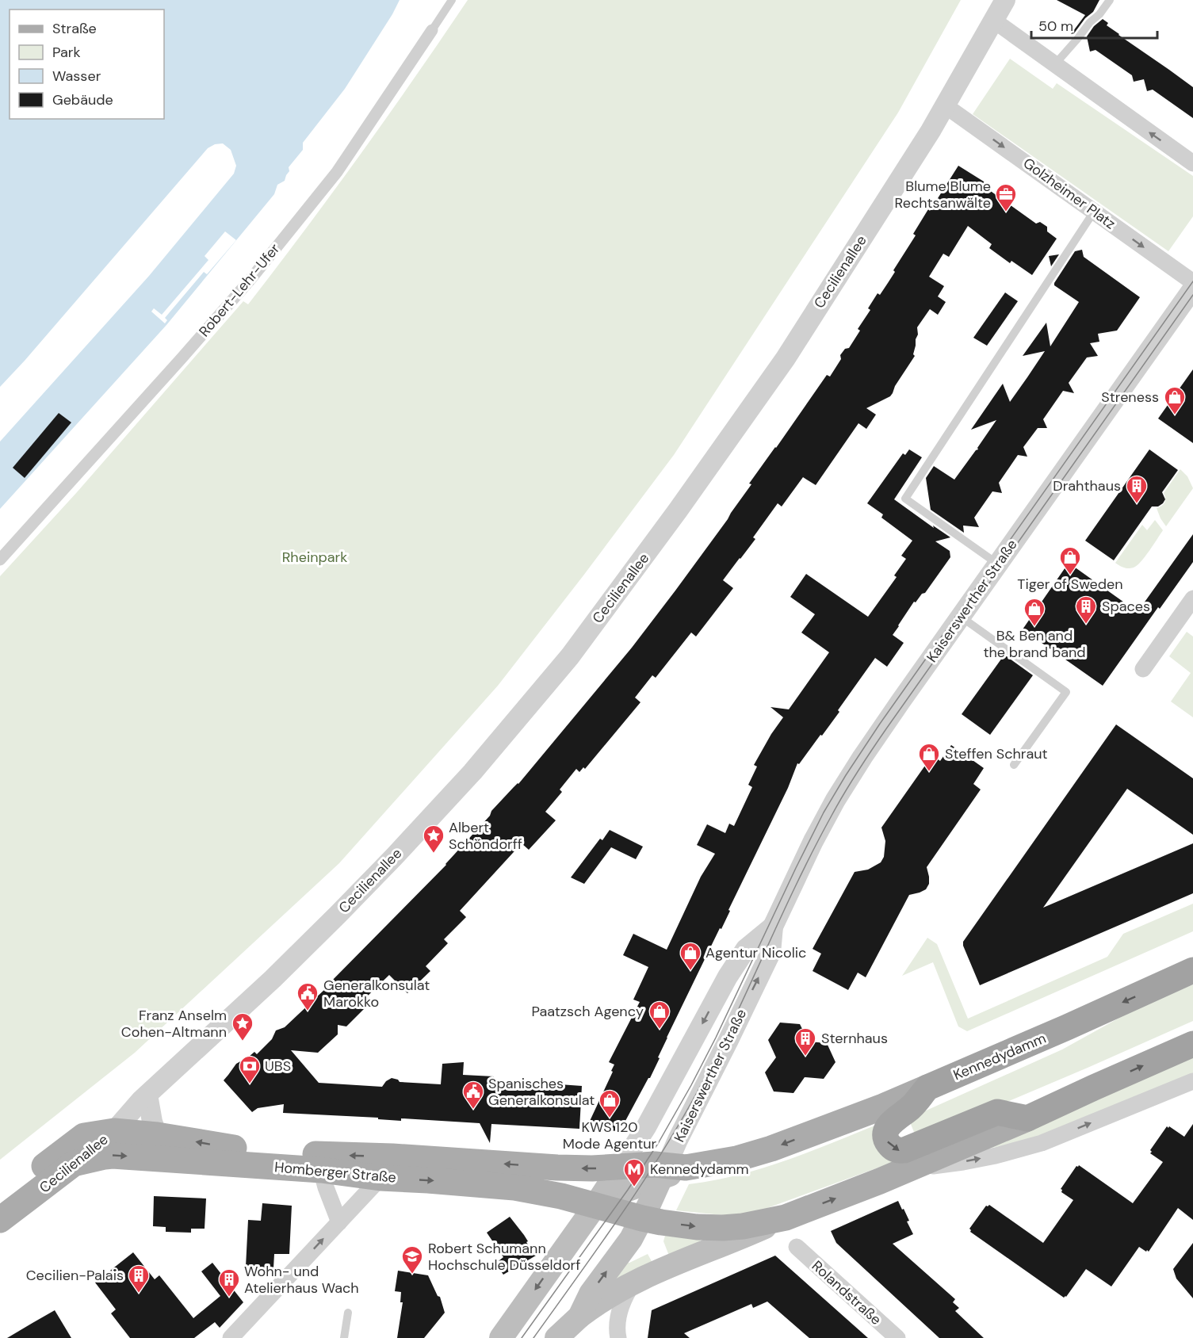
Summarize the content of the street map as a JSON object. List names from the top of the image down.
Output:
{
  "streets": {
    "highway": ["Kennedydamm"],
    "main road": ["Cecilienallee", "Kaiserswerther Straße", "Homberger Straße"],
    "street": ["Golzheimer Platz", "Robert-Lehr-Ufer", "Rolandstraße"]
  },
  "crossings": [
    ["Golzheimer Platz", "Cecilienallee"],
    ["Cecilienallee", "Homberger Straße"],
    ["Kaiserswerther Straße", "Kennedydamm"],
    ["Kaiserswerther Straße", "Homberger Straße"],
    ["Kennedydamm", "Homberger Straße"]
  ],
  "parks": ["Rheinpark"],
  "places": {
    "office": ["Blume Blume Rechtsanwälte"],
    "shop": [
      "Streness",
      "Tiger of Sweden",
      "B& Ben and the brand band",
      "Steffen Schraut",
      "Agentur Nicolic",
      "Paatzsch Agency",
      "KWS 120 Mode Agentur"
    ],
    "building": [
      "Drahthaus",
      "Spaces",
      "Sternhaus",
      "Cecilien-Palais",
      "Wohn- und Atelierhaus Wach"
    ],
    "place": ["Albert Schöndorff", "Franz Anselm Cohen-Altmann"],
    "public building": ["Generalkonsulat Marokko", "Spanisches Generalkonsulat"],
    "bank": ["UBS"],
    "metro station": ["Kennedydamm"],
    "school or university": ["Robert Schumann Hochschule Düsseldorf"]
  },
  "legend": [
    "Straße",
    "Park",
    "Wasser",
    "Gebäude"
  ],
  "scale_bar": "50 m"
}
